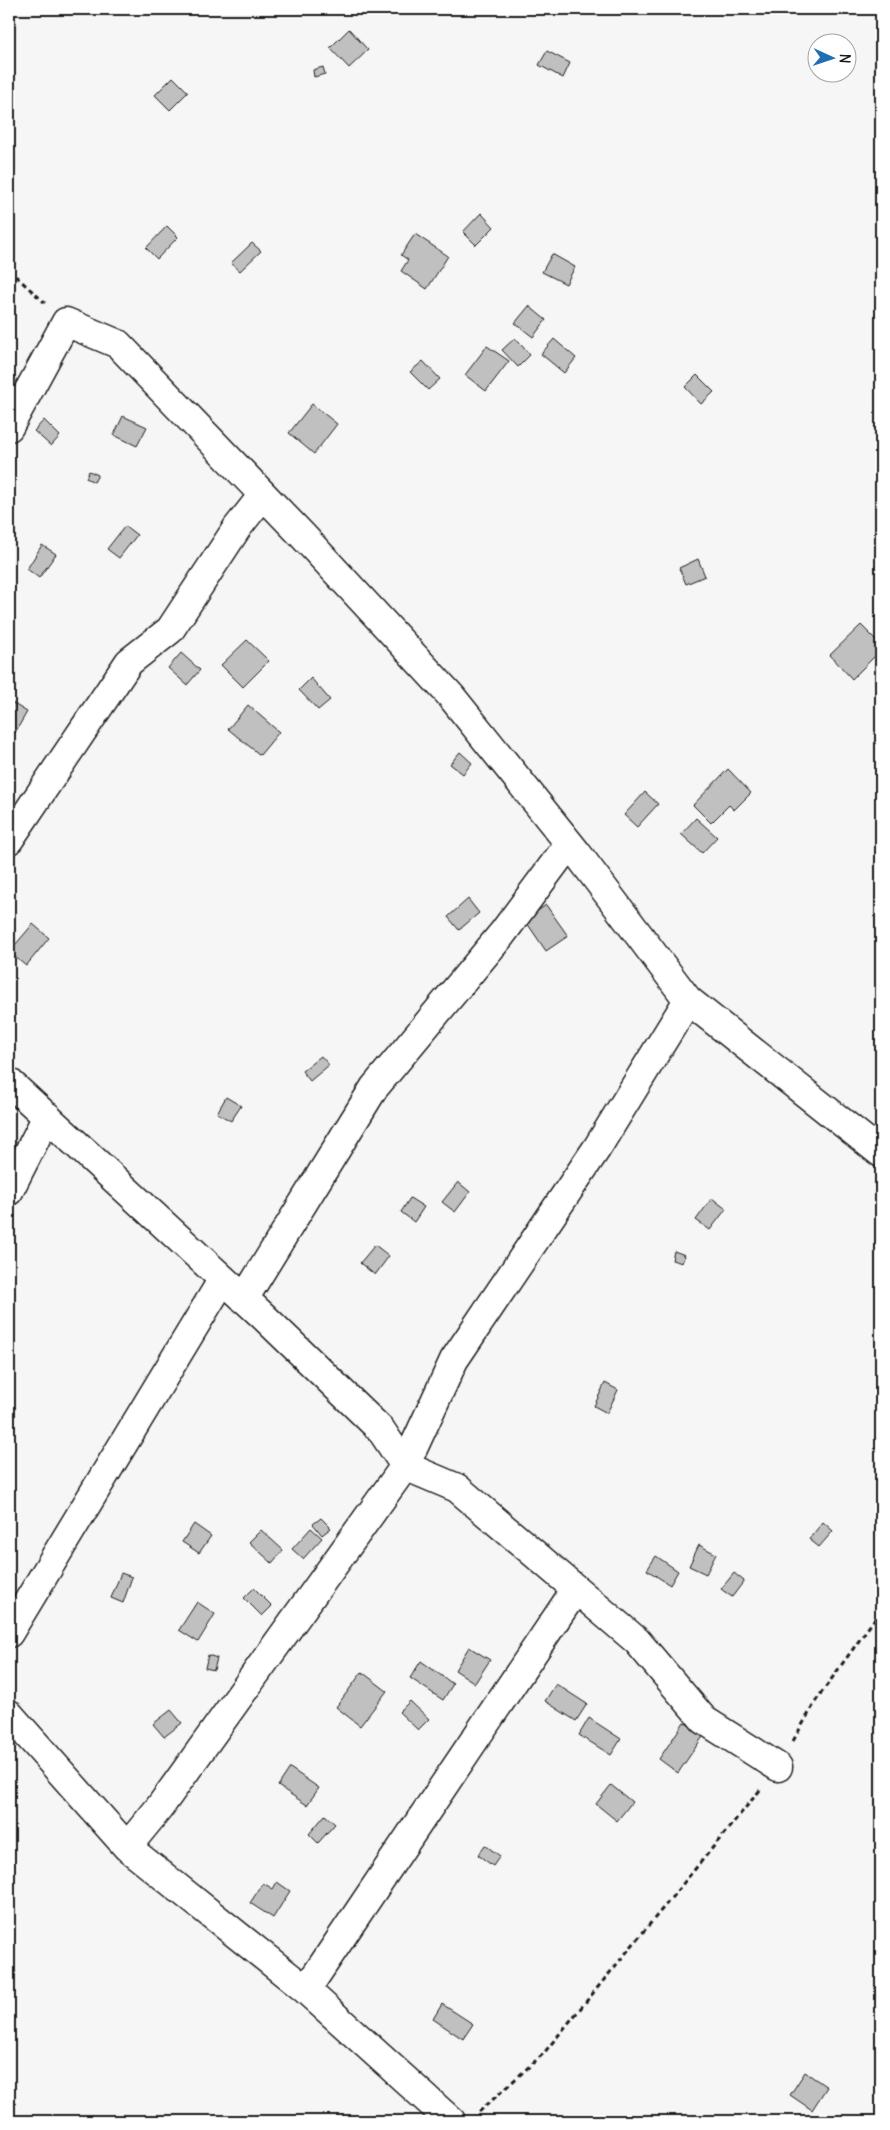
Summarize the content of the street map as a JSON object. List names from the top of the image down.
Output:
{
  "north": "right"
}
